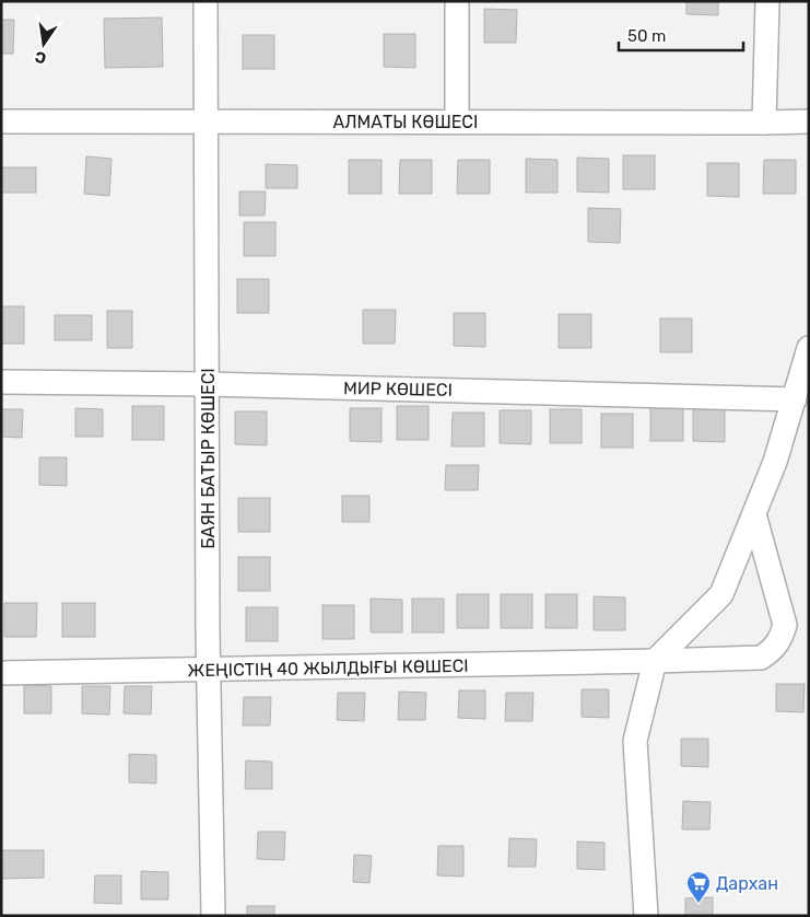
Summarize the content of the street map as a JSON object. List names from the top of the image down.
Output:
{
  "streets": {
    "street": [
      "АЛМАТЫ КӨШЕСІ",
      "МИР КӨШЕСІ",
      "БАЯН БАТЫР КӨШЕСІ",
      "ЖЕҢІСТІҢ 40 ЖЫЛДЫҒЫ КӨШЕСІ"
    ]
  },
  "crossings": [
    ["АЛМАТЫ КӨШЕСІ", "БАЯН БАТЫР КӨШЕСІ"],
    ["МИР КӨШЕСІ", "БАЯН БАТЫР КӨШЕСІ"],
    ["БАЯН БАТЫР КӨШЕСІ", "ЖЕҢІСТІҢ 40 ЖЫЛДЫҒЫ КӨШЕСІ"]
  ],
  "places": {
    "supermarket": ["Дархан"]
  },
  "scale_bar": "50 m",
  "north": "bottom"
}
